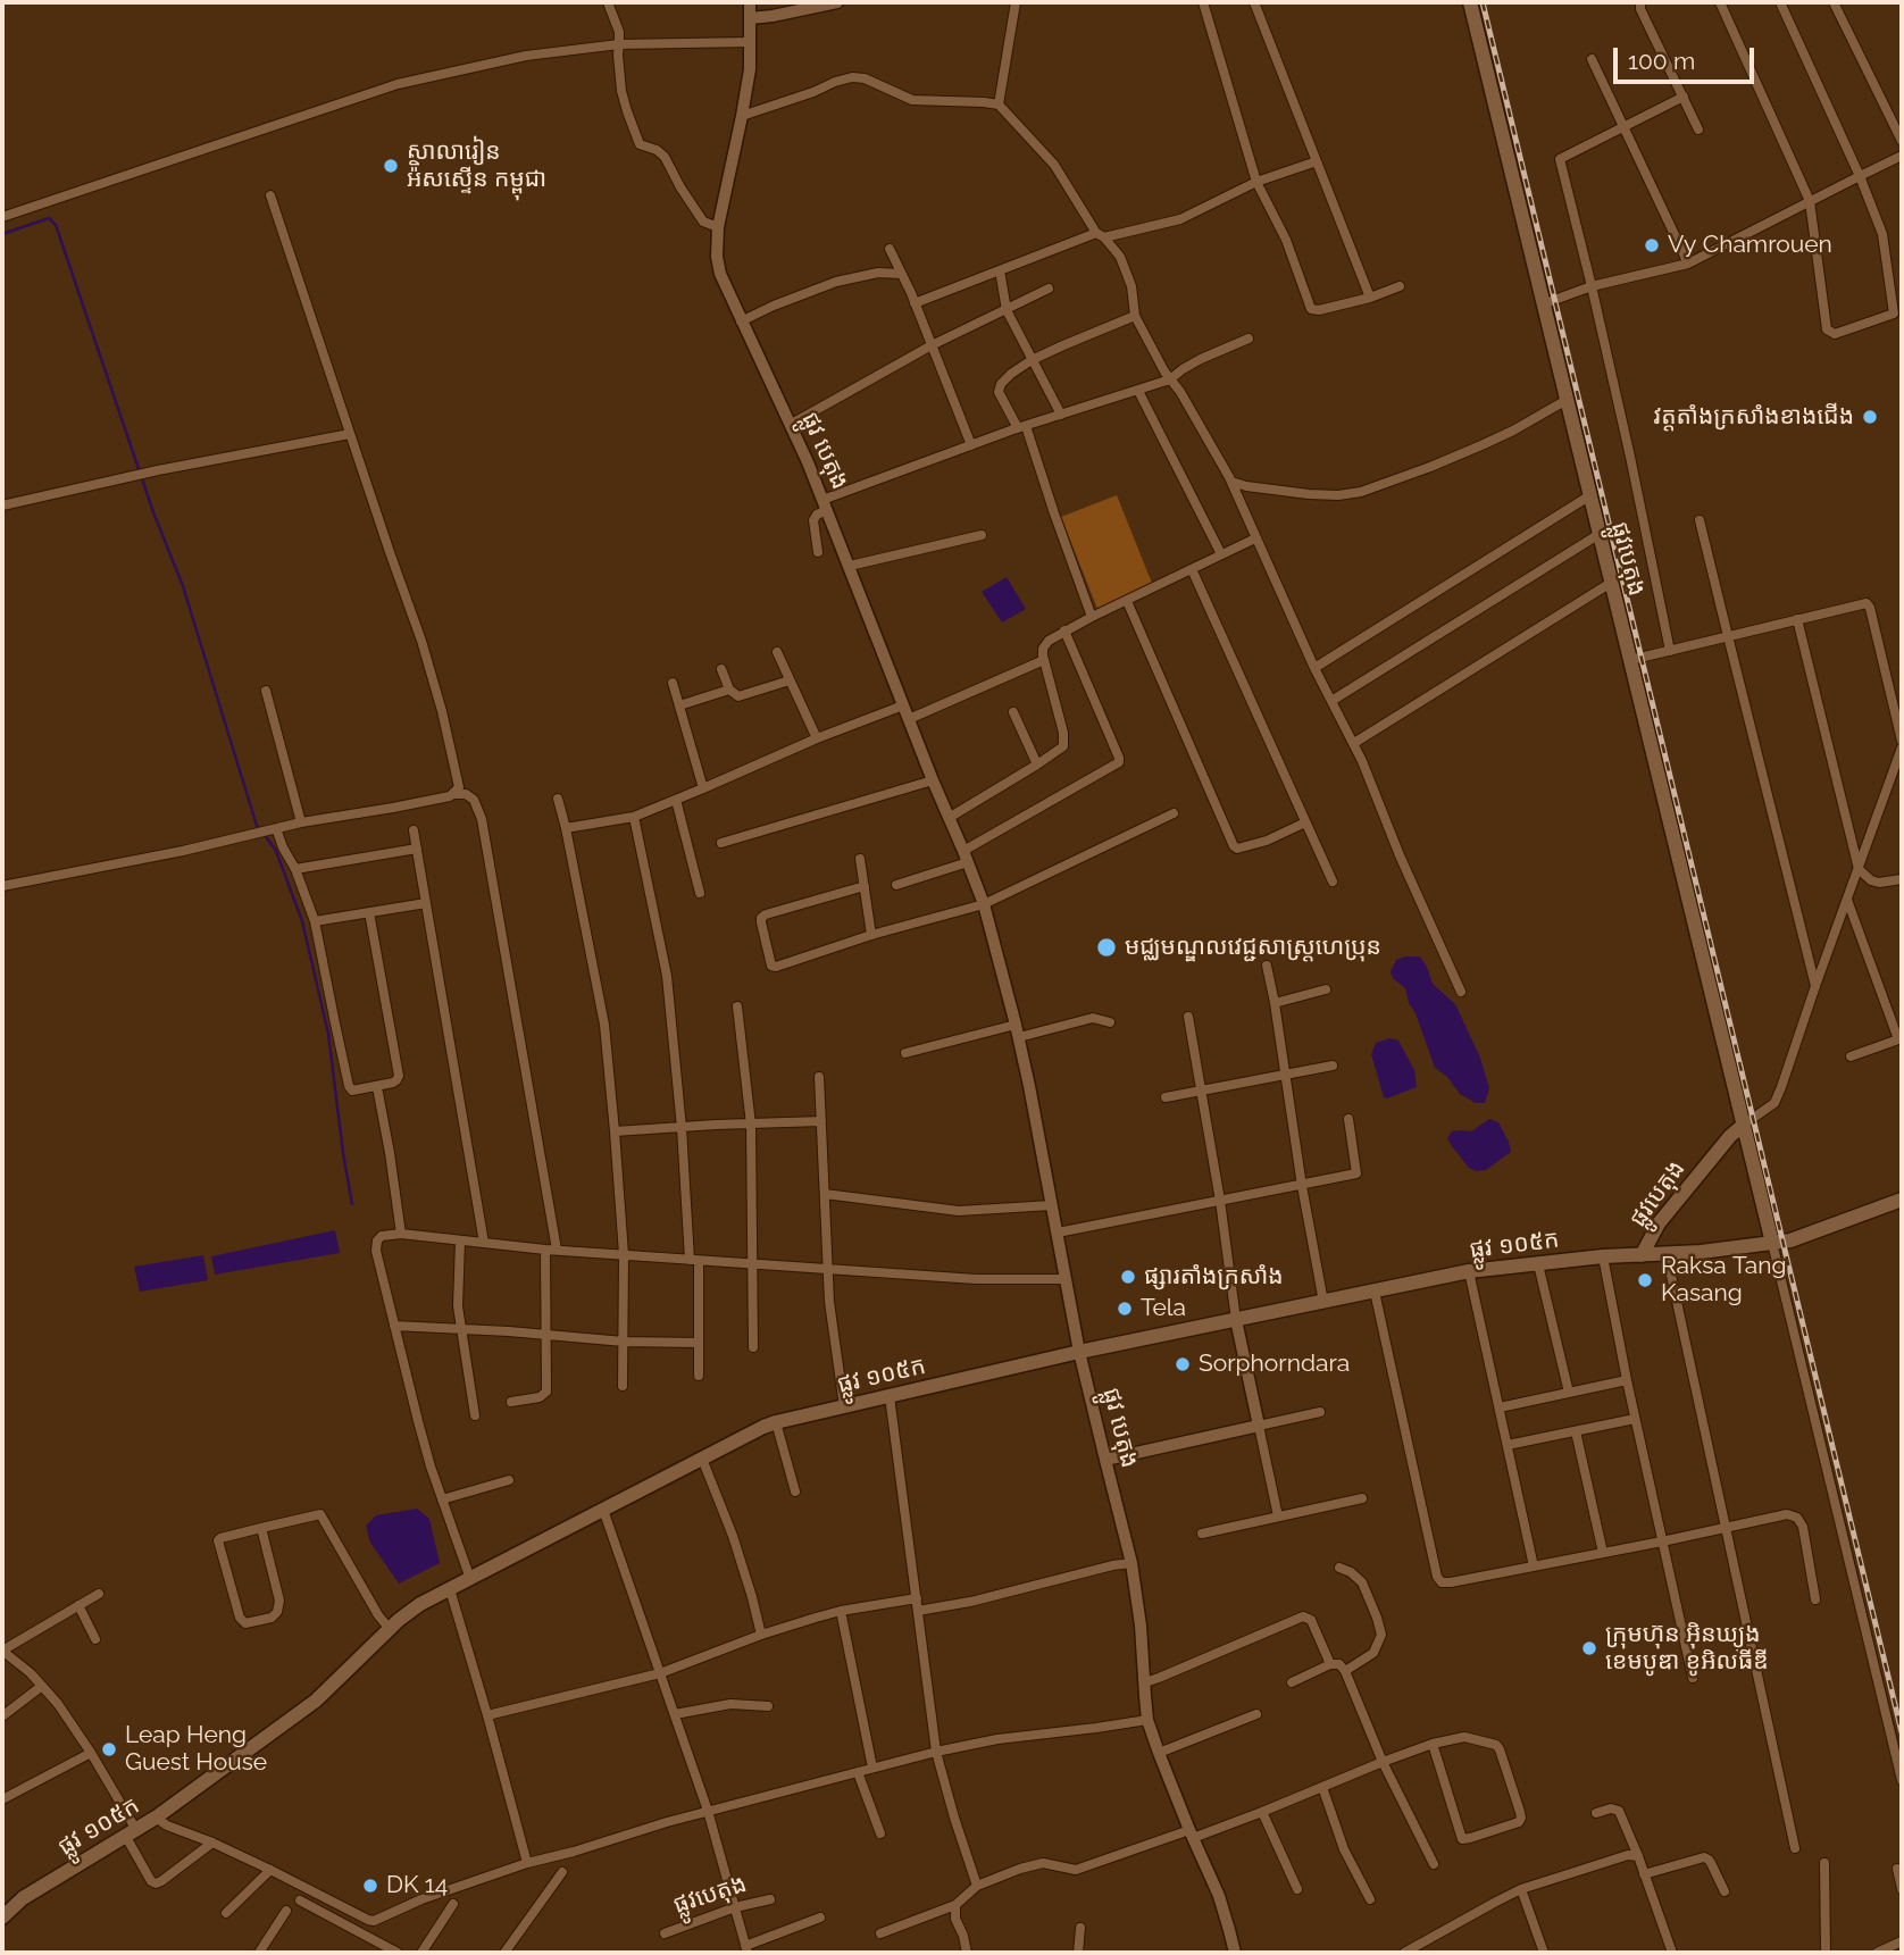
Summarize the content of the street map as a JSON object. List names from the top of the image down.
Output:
{
  "streets": {
    "main road": ["ផ្លូវបេតុង", "ផ្លូវ ១០៥ក"],
    "street": ["ផ្លូវ បេតុង"]
  },
  "crossings": [
    ["ផ្លូវ បេតុង", "ផ្លូវ ១០៥ក"],
    ["ផ្លូវបេតុង", "ផ្លូវ ១០៥ក"]
  ],
  "places": [
    "សាលារៀន អ៉ិសស្ទើន កម្ពុជា",
    "Vy Chamrouen",
    "វត្តតាំងក្រសាំងខាងជើង",
    "មជ្ឈមណ្ឌលវេជ្ជសាស្ត្រហេប្រុន",
    "ផ្សារតាំងក្រសាំង",
    "Raksa Tang Kasang",
    "Tela",
    "Sorphorndara",
    "ក្រុមហ៊ុន អ៊ិនឃ្យុង ខេមបូឌា ខូអិលធីឌី",
    "Leap Heng Guest House",
    "DK 14"
  ],
  "scale_bar": "100 m"
}
